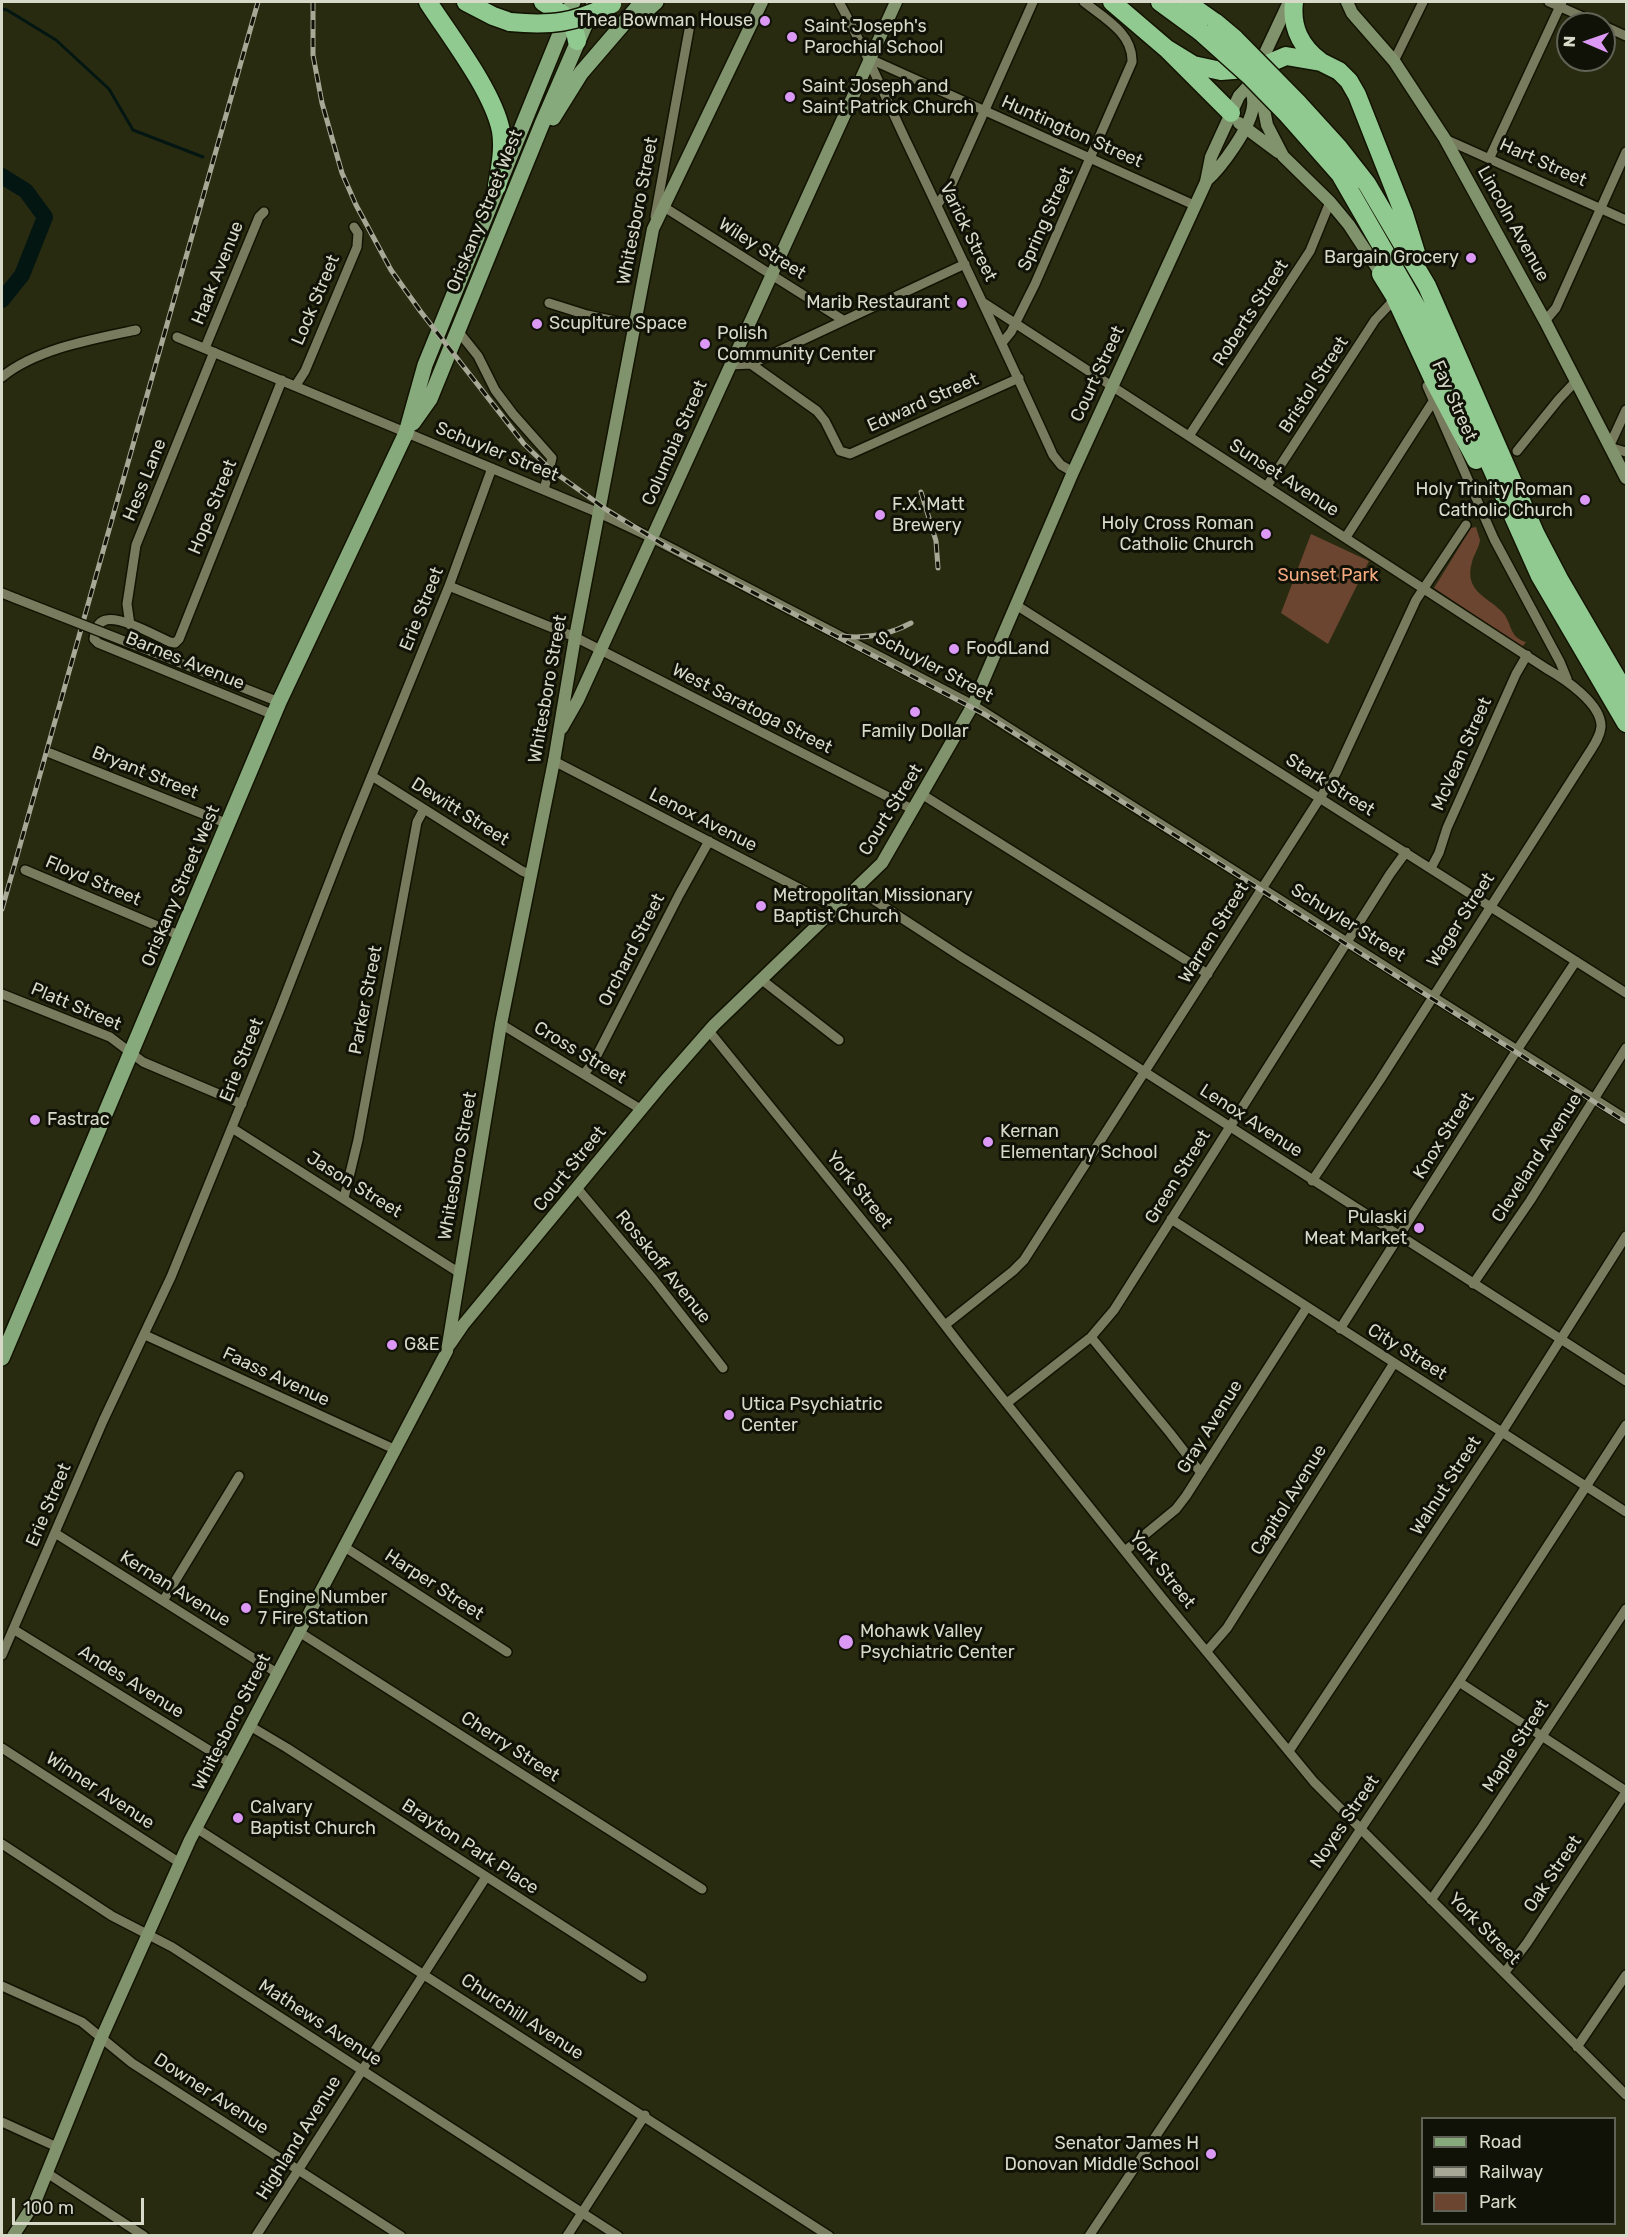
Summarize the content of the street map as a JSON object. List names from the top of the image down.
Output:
{
  "streets": {
    "main road": ["Oriskany Street West"],
    "street": [
      "Huntington Street",
      "Hart Street",
      "Whitesboro Street",
      "Spring Street",
      "Lincoln Avenue",
      "Varick Street",
      "Wiley Street",
      "Haak Avenue",
      "Lock Street",
      "Roberts Street",
      "Court Street",
      "Bristol Street",
      "Fay Street",
      "Edward Street",
      "Columbia Street",
      "Schuyler Street",
      "Sunset Avenue",
      "Hess Lane",
      "Hope Street",
      "Erie Street",
      "Barnes Avenue",
      "West Saratoga Street",
      "McVean Street",
      "Bryant Street",
      "Stark Street",
      "Dewitt Street",
      "Lenox Avenue",
      "Floyd Street",
      "Wager Street",
      "Warren Street",
      "Orchard Street",
      "Parker Street",
      "Platt Street",
      "Cross Street",
      "Knox Street",
      "Cleveland Avenue",
      "Green Street",
      "Jason Street",
      "York Street",
      "Rosskoff Avenue",
      "City Street",
      "Faass Avenue",
      "Gray Avenue",
      "Walnut Street",
      "Capitol Avenue",
      "Harper Street",
      "Kernan Avenue",
      "Andes Avenue",
      "Maple Street",
      "Cherry Street",
      "Winner Avenue",
      "Noyes Street",
      "Brayton Park Place",
      "Oak Street",
      "Churchill Avenue",
      "Mathews Avenue",
      "Downer Avenue",
      "Highland Avenue"
    ]
  },
  "crossings": [
    ["Huntington Street", "Spring Street"],
    ["Huntington Street", "Varick Street"],
    ["Huntington Street", "Court Street"],
    ["Huntington Street", "Columbia Street"],
    ["Hart Street", "Lincoln Avenue"],
    ["Oriskany Street West", "Schuyler Street"],
    ["Oriskany Street West", "Barnes Avenue"],
    ["Oriskany Street West", "Bryant Street"],
    ["Oriskany Street West", "Floyd Street"],
    ["Oriskany Street West", "Platt Street"],
    ["Whitesboro Street", "Court Street"],
    ["Whitesboro Street", "Columbia Street"],
    ["Whitesboro Street", "Schuyler Street"],
    ["Whitesboro Street", "West Saratoga Street"],
    ["Whitesboro Street", "Dewitt Street"],
    ["Whitesboro Street", "Lenox Avenue"],
    ["Whitesboro Street", "Cross Street"],
    ["Whitesboro Street", "Jason Street"],
    ["Whitesboro Street", "Faass Avenue"],
    ["Whitesboro Street", "Harper Street"],
    ["Whitesboro Street", "Kernan Avenue"],
    ["Whitesboro Street", "Andes Avenue"],
    ["Whitesboro Street", "Cherry Street"],
    ["Whitesboro Street", "Winner Avenue"],
    ["Whitesboro Street", "Brayton Park Place"],
    ["Whitesboro Street", "Churchill Avenue"],
    ["Whitesboro Street", "Mathews Avenue"],
    ["Whitesboro Street", "Downer Avenue"],
    ["Spring Street", "Varick Street"],
    ["Spring Street", "Sunset Avenue"],
    ["Varick Street", "Court Street"],
    ["Varick Street", "Edward Street"],
    ["Varick Street", "Columbia Street"],
    ["Varick Street", "Sunset Avenue"],
    ["Wiley Street", "Columbia Street"],
    ["Haak Avenue", "Schuyler Street"],
    ["Lock Street", "Schuyler Street"],
    ["Roberts Street", "Fay Street"],
    ["Roberts Street", "Sunset Avenue"],
    ["Court Street", "Fay Street"],
    ["Court Street", "Schuyler Street"],
    ["Court Street", "Sunset Avenue"],
    ["Court Street", "West Saratoga Street"],
    ["Court Street", "Stark Street"],
    ["Court Street", "Lenox Avenue"],
    ["Court Street", "Cross Street"],
    ["Court Street", "York Street"],
    ["Court Street", "Rosskoff Avenue"],
    ["Bristol Street", "Fay Street"],
    ["Bristol Street", "Sunset Avenue"],
    ["Fay Street", "Sunset Avenue"],
    ["Fay Street", "Wager Street"],
    ["Columbia Street", "Schuyler Street"],
    ["Columbia Street", "West Saratoga Street"],
    ["Schuyler Street", "Hess Lane"],
    ["Schuyler Street", "Hope Street"],
    ["Schuyler Street", "Erie Street"],
    ["Schuyler Street", "Wager Street"],
    ["Schuyler Street", "Warren Street"],
    ["Schuyler Street", "Knox Street"],
    ["Schuyler Street", "Cleveland Avenue"],
    ["Schuyler Street", "Green Street"],
    ["Sunset Avenue", "McVean Street"],
    ["Sunset Avenue", "Wager Street"],
    ["Sunset Avenue", "Warren Street"],
    ["Hess Lane", "Hope Street"],
    ["Hess Lane", "Barnes Avenue"],
    ["Hope Street", "Barnes Avenue"],
    ["Erie Street", "West Saratoga Street"],
    ["Erie Street", "Dewitt Street"],
    ["Erie Street", "Jason Street"],
    ["Erie Street", "Faass Avenue"],
    ["Erie Street", "Kernan Avenue"],
    ["Erie Street", "Andes Avenue"],
    ["McVean Street", "Stark Street"],
    ["Stark Street", "Wager Street"],
    ["Stark Street", "Warren Street"],
    ["Stark Street", "Knox Street"],
    ["Stark Street", "Green Street"],
    ["Dewitt Street", "Parker Street"],
    ["Lenox Avenue", "Wager Street"],
    ["Lenox Avenue", "Warren Street"],
    ["Lenox Avenue", "Orchard Street"],
    ["Lenox Avenue", "Knox Street"],
    ["Lenox Avenue", "Cleveland Avenue"],
    ["Lenox Avenue", "Green Street"],
    ["Lenox Avenue", "Walnut Street"],
    ["Warren Street", "York Street"],
    ["Orchard Street", "Cross Street"],
    ["Parker Street", "Jason Street"],
    ["Knox Street", "City Street"],
    ["Green Street", "York Street"],
    ["Green Street", "City Street"],
    ["York Street", "Gray Avenue"],
    ["York Street", "Walnut Street"],
    ["York Street", "Capitol Avenue"],
    ["York Street", "Maple Street"],
    ["York Street", "Noyes Street"],
    ["York Street", "Oak Street"],
    ["City Street", "Gray Avenue"],
    ["City Street", "Walnut Street"],
    ["City Street", "Capitol Avenue"],
    ["City Street", "Noyes Street"],
    ["Brayton Park Place", "Highland Avenue"],
    ["Churchill Avenue", "Highland Avenue"],
    ["Mathews Avenue", "Highland Avenue"],
    ["Downer Avenue", "Highland Avenue"]
  ],
  "parks": ["Sunset Park"],
  "places": [
    "Thea Bowman House",
    "Saint Joseph's Parochial School",
    "Saint Joseph and Saint Patrick Church",
    "Bargain Grocery",
    "Marib Restaurant",
    "Scuplture Space",
    "Polish Community Center",
    "Holy Trinity Roman Catholic Church",
    "F.X. Matt Brewery",
    "Holy Cross Roman Catholic Church",
    "FoodLand",
    "Family Dollar",
    "Metropolitan Missionary Baptist Church",
    "Fastrac",
    "Kernan Elementary School",
    "Pulaski Meat Market",
    "G&E",
    "Utica Psychiatric Center",
    "Engine Number 7 Fire Station",
    "Mohawk Valley Psychiatric Center",
    "Calvary Baptist Church",
    "Senator James H Donovan Middle School"
  ],
  "legend": ["Road", "Railway", "Park"],
  "scale_bar": "100 m",
  "north": "left"
}
